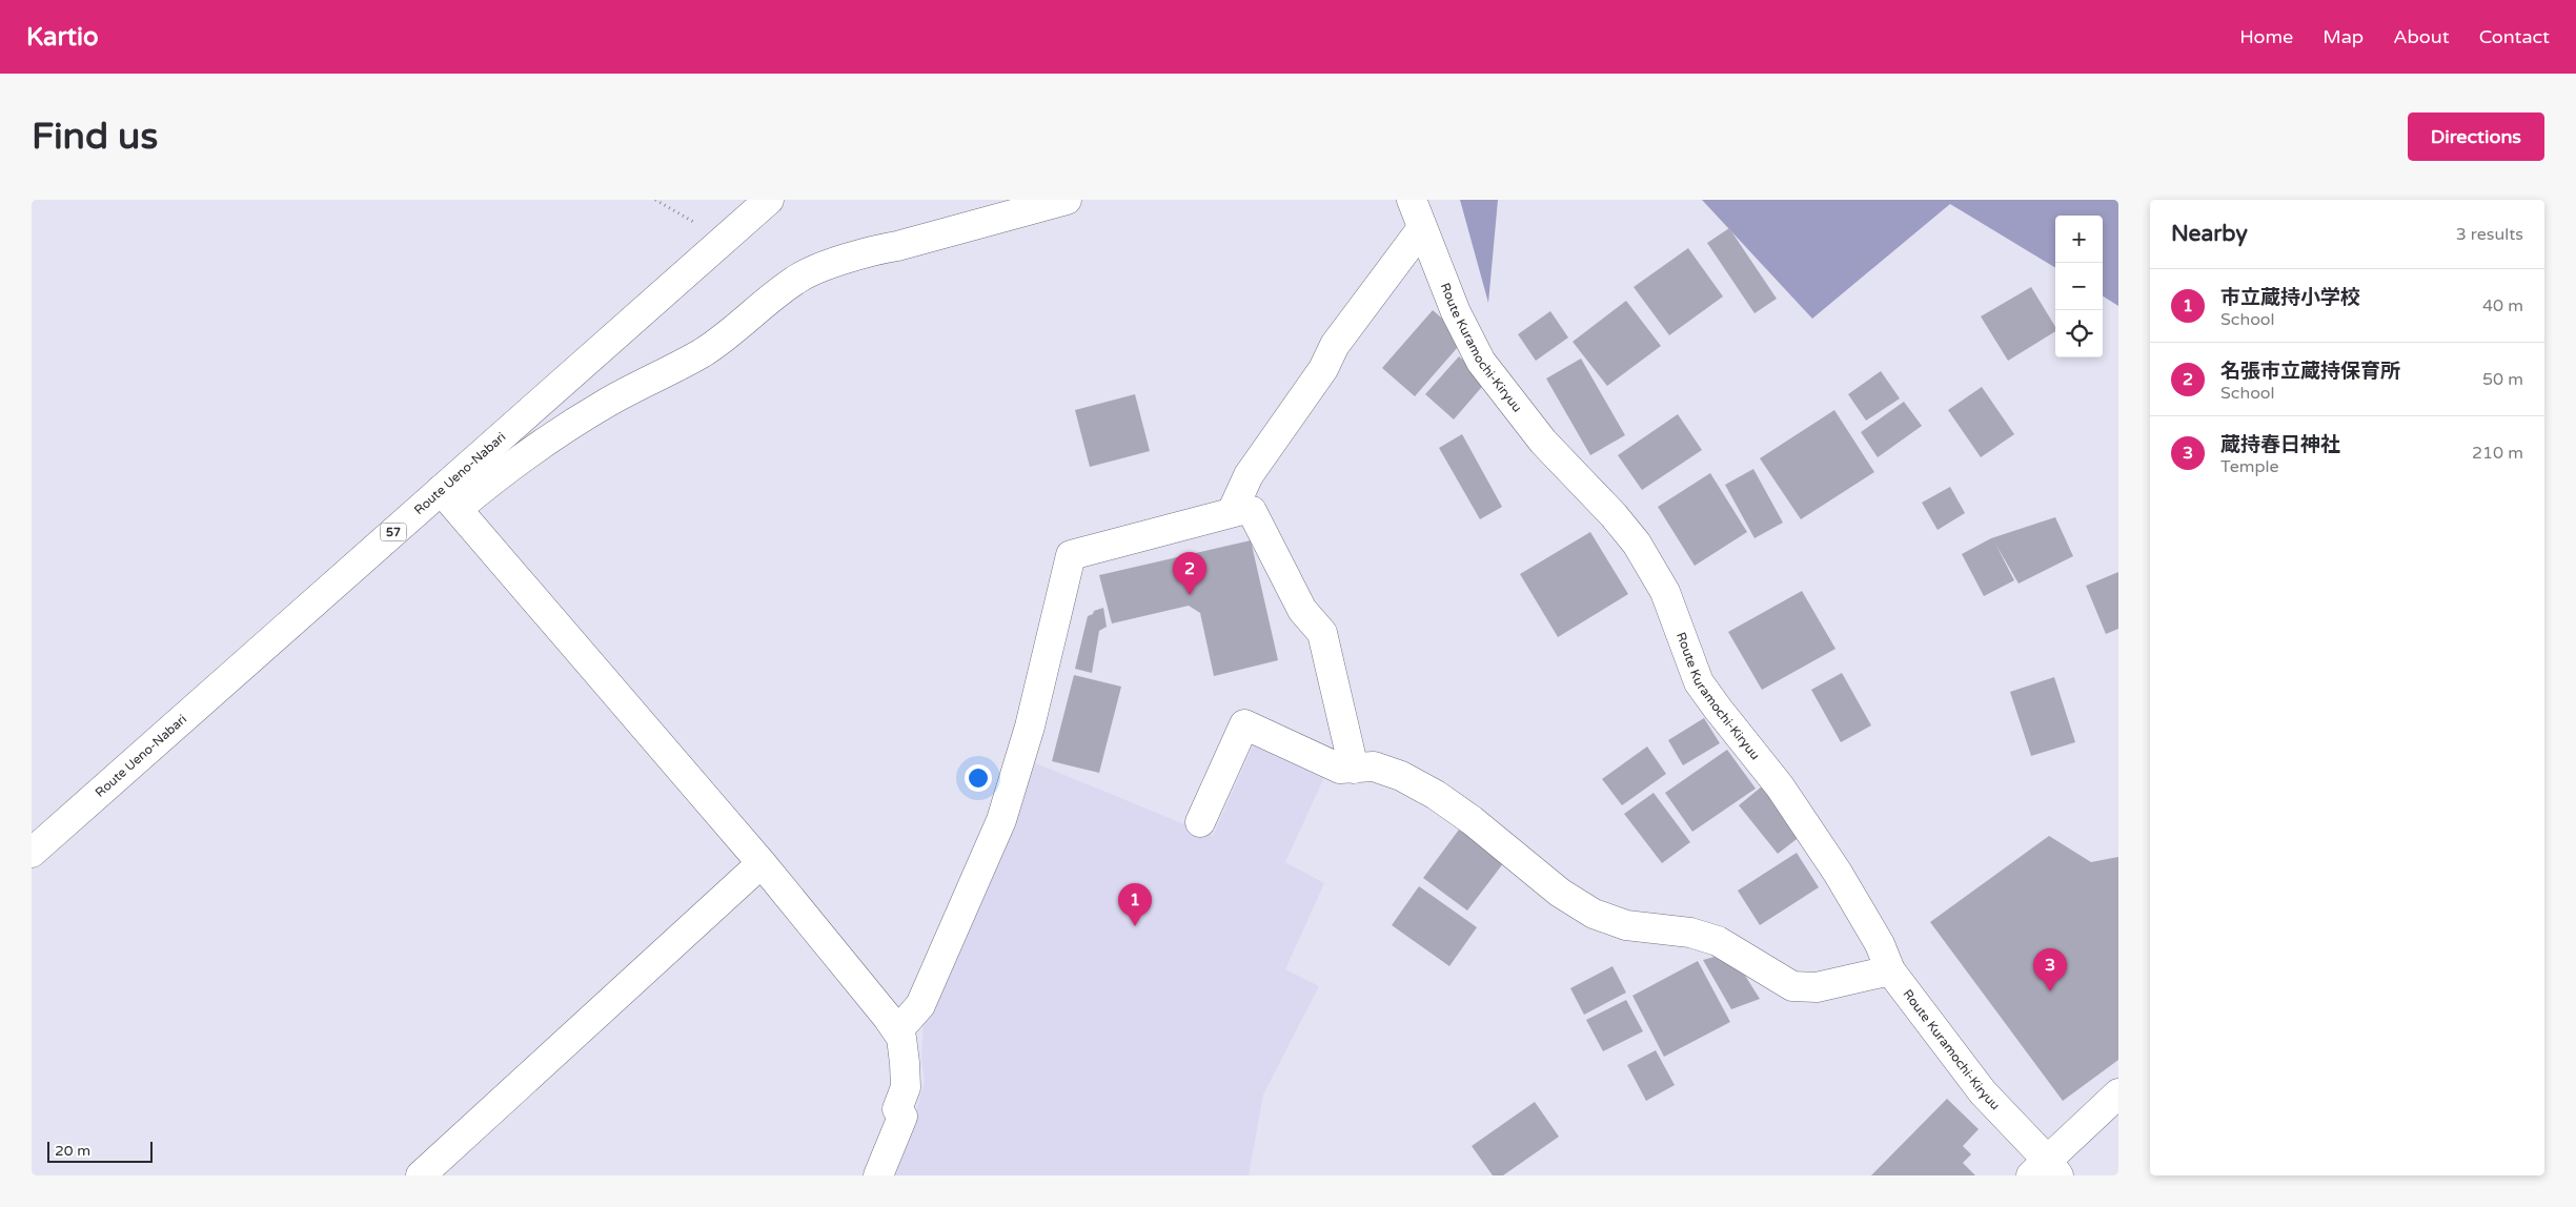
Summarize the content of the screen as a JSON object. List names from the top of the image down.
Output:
{
  "streets": {
    "street": ["Route Kuramochi-Kiryuu", "Route Ueno-Nabari", "57"]
  },
  "scale_bar": "20 m",
  "page": {
    "header": "Kartio",
    "nav": [
      "Home",
      "Map",
      "About",
      "Contact"
    ],
    "buttons": "Directions",
    "title": "Find us",
    "heading": ["Nearby", "3 results"],
    "map_buttons": ["+", "−"],
    "list": [
      {
        "mark": "1",
        "name": "市立蔵持小学校",
        "note": "School",
        "value": "40 m"
      },
      {
        "mark": "2",
        "name": "名張市立蔵持保育所",
        "note": "School",
        "value": "50 m"
      },
      {
        "mark": "3",
        "name": "蔵持春日神社",
        "note": "Temple",
        "value": "210 m"
      }
    ],
    "pins": ["2", "1", "3"],
    "scale": "20 m"
  }
}
